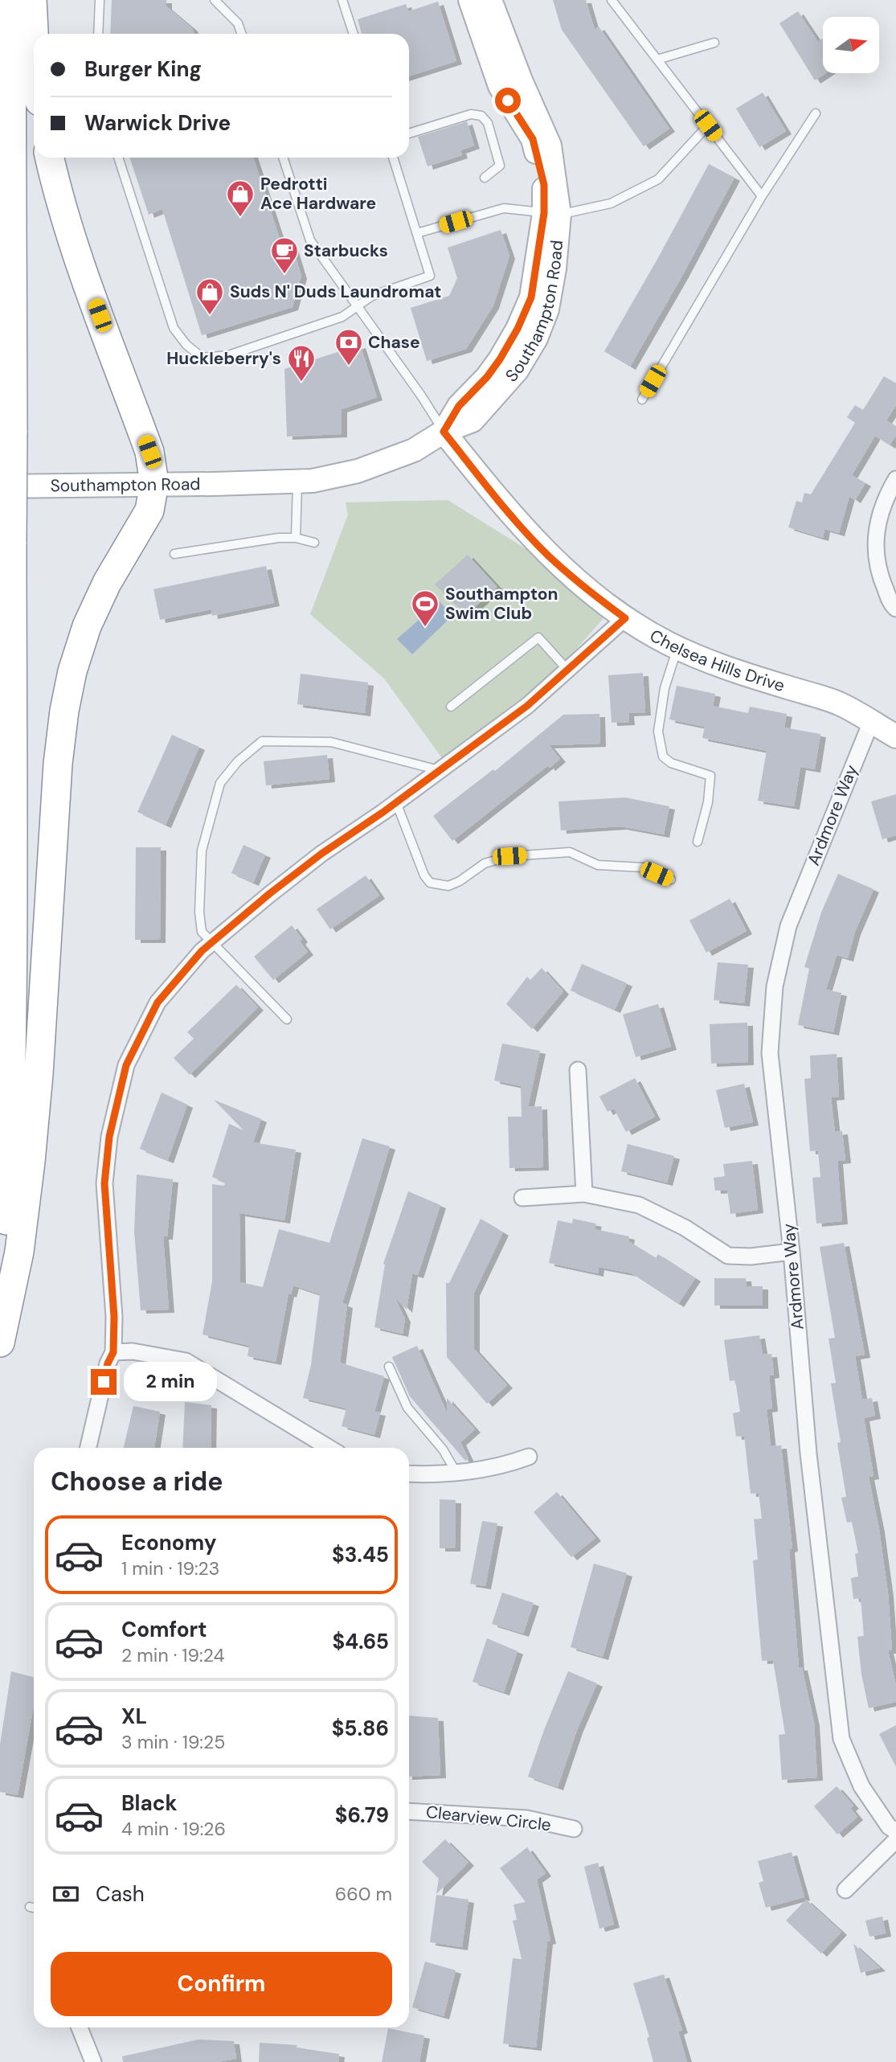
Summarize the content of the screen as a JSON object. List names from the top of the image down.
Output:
{
  "streets": {
    "street": [
      "Southampton Road",
      "Chelsea Hills Drive",
      "Ardmore Way",
      "Clearview Circle"
    ]
  },
  "crossings": [
    ["Southampton Road", "Chelsea Hills Drive"],
    ["Chelsea Hills Drive", "Ardmore Way"]
  ],
  "places": {
    "shop": ["Pedrotti Ace Hardware", "Suds N' Duds Laundromat"],
    "cafe": ["Starbucks"],
    "bank": ["Chase"],
    "restaurant": ["Huckleberry's"],
    "sports": ["Southampton Swim Club"]
  },
  "north": "right",
  "page": {
    "banner": ["Burger King", "Warwick Drive"],
    "bubble": "2 min",
    "heading": "Choose a ride",
    "list": [
      {
        "name": "Economy",
        "note": "1 min · 19:23",
        "value": "$3.45"
      },
      {
        "name": "Comfort",
        "note": "2 min · 19:24",
        "value": "$4.65"
      },
      {
        "name": "XL",
        "note": "3 min · 19:25",
        "value": "$5.86"
      },
      {
        "name": "Black",
        "note": "4 min · 19:26",
        "value": "$6.79"
      }
    ],
    "pay": ["Cash", "660 m"],
    "buttons": "Confirm"
  }
}
